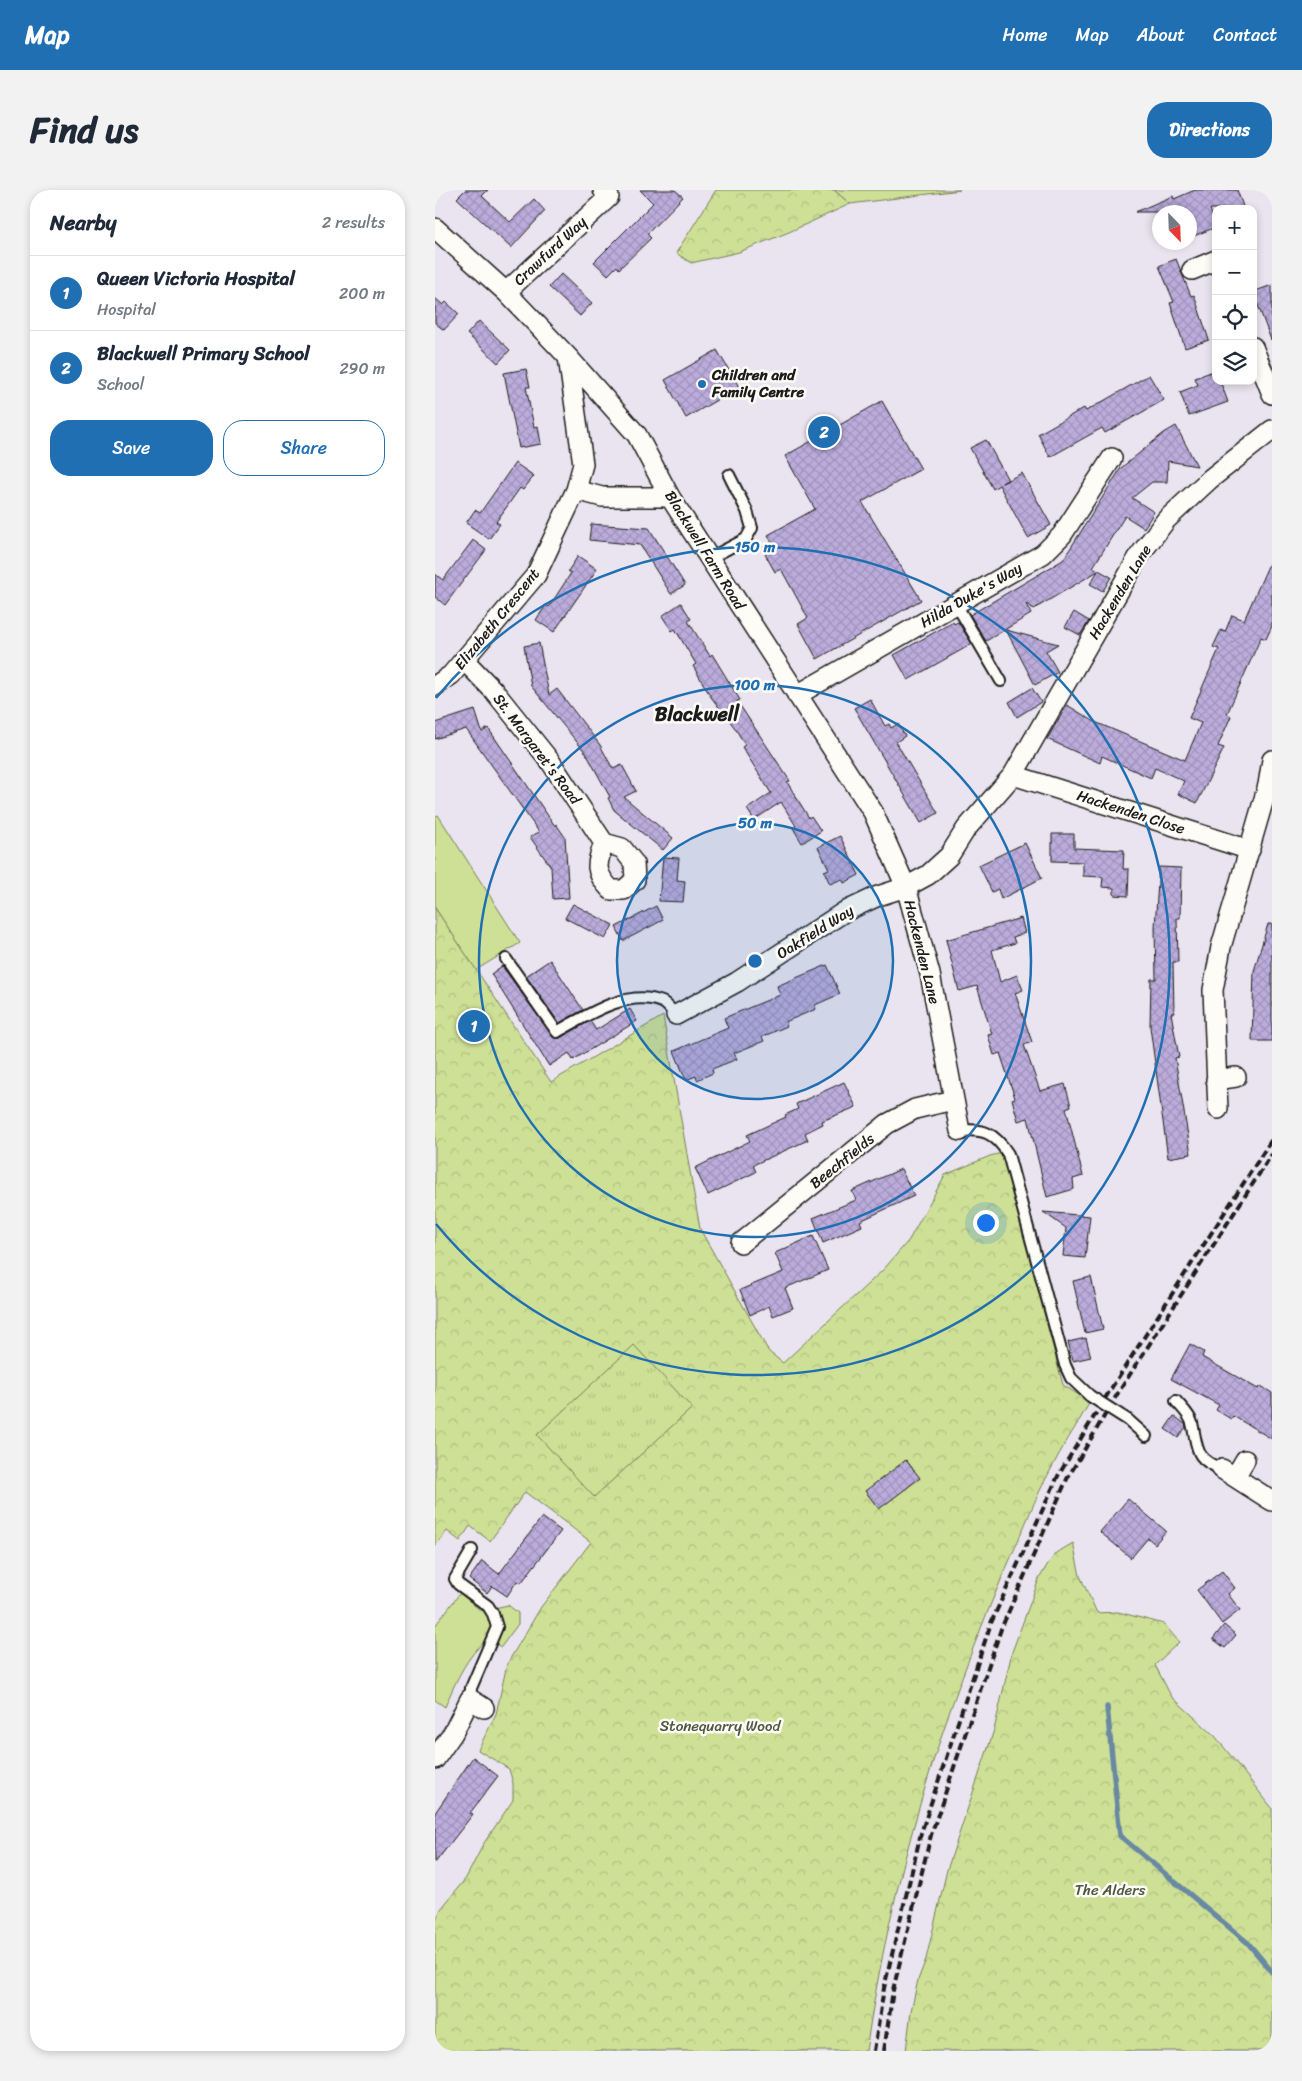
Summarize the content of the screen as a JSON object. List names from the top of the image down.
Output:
{
  "streets": {
    "street": [
      "Crawfurd Way",
      "Blackwell Farm Road",
      "Hackenden Lane",
      "Hilda Duke's Way",
      "Elizabeth Crescent",
      "St. Margaret's Road",
      "Hackenden Close",
      "Oakfield Way",
      "Beechfields"
    ]
  },
  "crossings": [
    ["Crawfurd Way", "Blackwell Farm Road"],
    ["Blackwell Farm Road", "Hackenden Lane"],
    ["Blackwell Farm Road", "Hilda Duke's Way"],
    ["Blackwell Farm Road", "Elizabeth Crescent"],
    ["Blackwell Farm Road", "Oakfield Way"],
    ["Hackenden Lane", "Hackenden Close"],
    ["Hackenden Lane", "Oakfield Way"],
    ["Hackenden Lane", "Beechfields"],
    ["Elizabeth Crescent", "St. Margaret's Road"]
  ],
  "districts": ["Blackwell"],
  "parks": ["Stonequarry Wood", "The Alders"],
  "places": ["Children and Family Centre"],
  "north": "bottom right",
  "page": {
    "header": "Map",
    "nav": [
      "Home",
      "Map",
      "About",
      "Contact"
    ],
    "title": "Find us",
    "buttons": [
      "Directions",
      ["Save", "Share"]
    ],
    "heading": ["Nearby", "2 results"],
    "map_buttons": ["+", "−"],
    "list": [
      {
        "mark": "1",
        "name": "Queen Victoria Hospital",
        "note": "Hospital",
        "value": "200 m"
      },
      {
        "mark": "2",
        "name": "Blackwell Primary School",
        "note": "School",
        "value": "290 m"
      }
    ],
    "pins": ["2", "1"]
  },
  "rings": ["150 m", "100 m", "50 m"]
}
